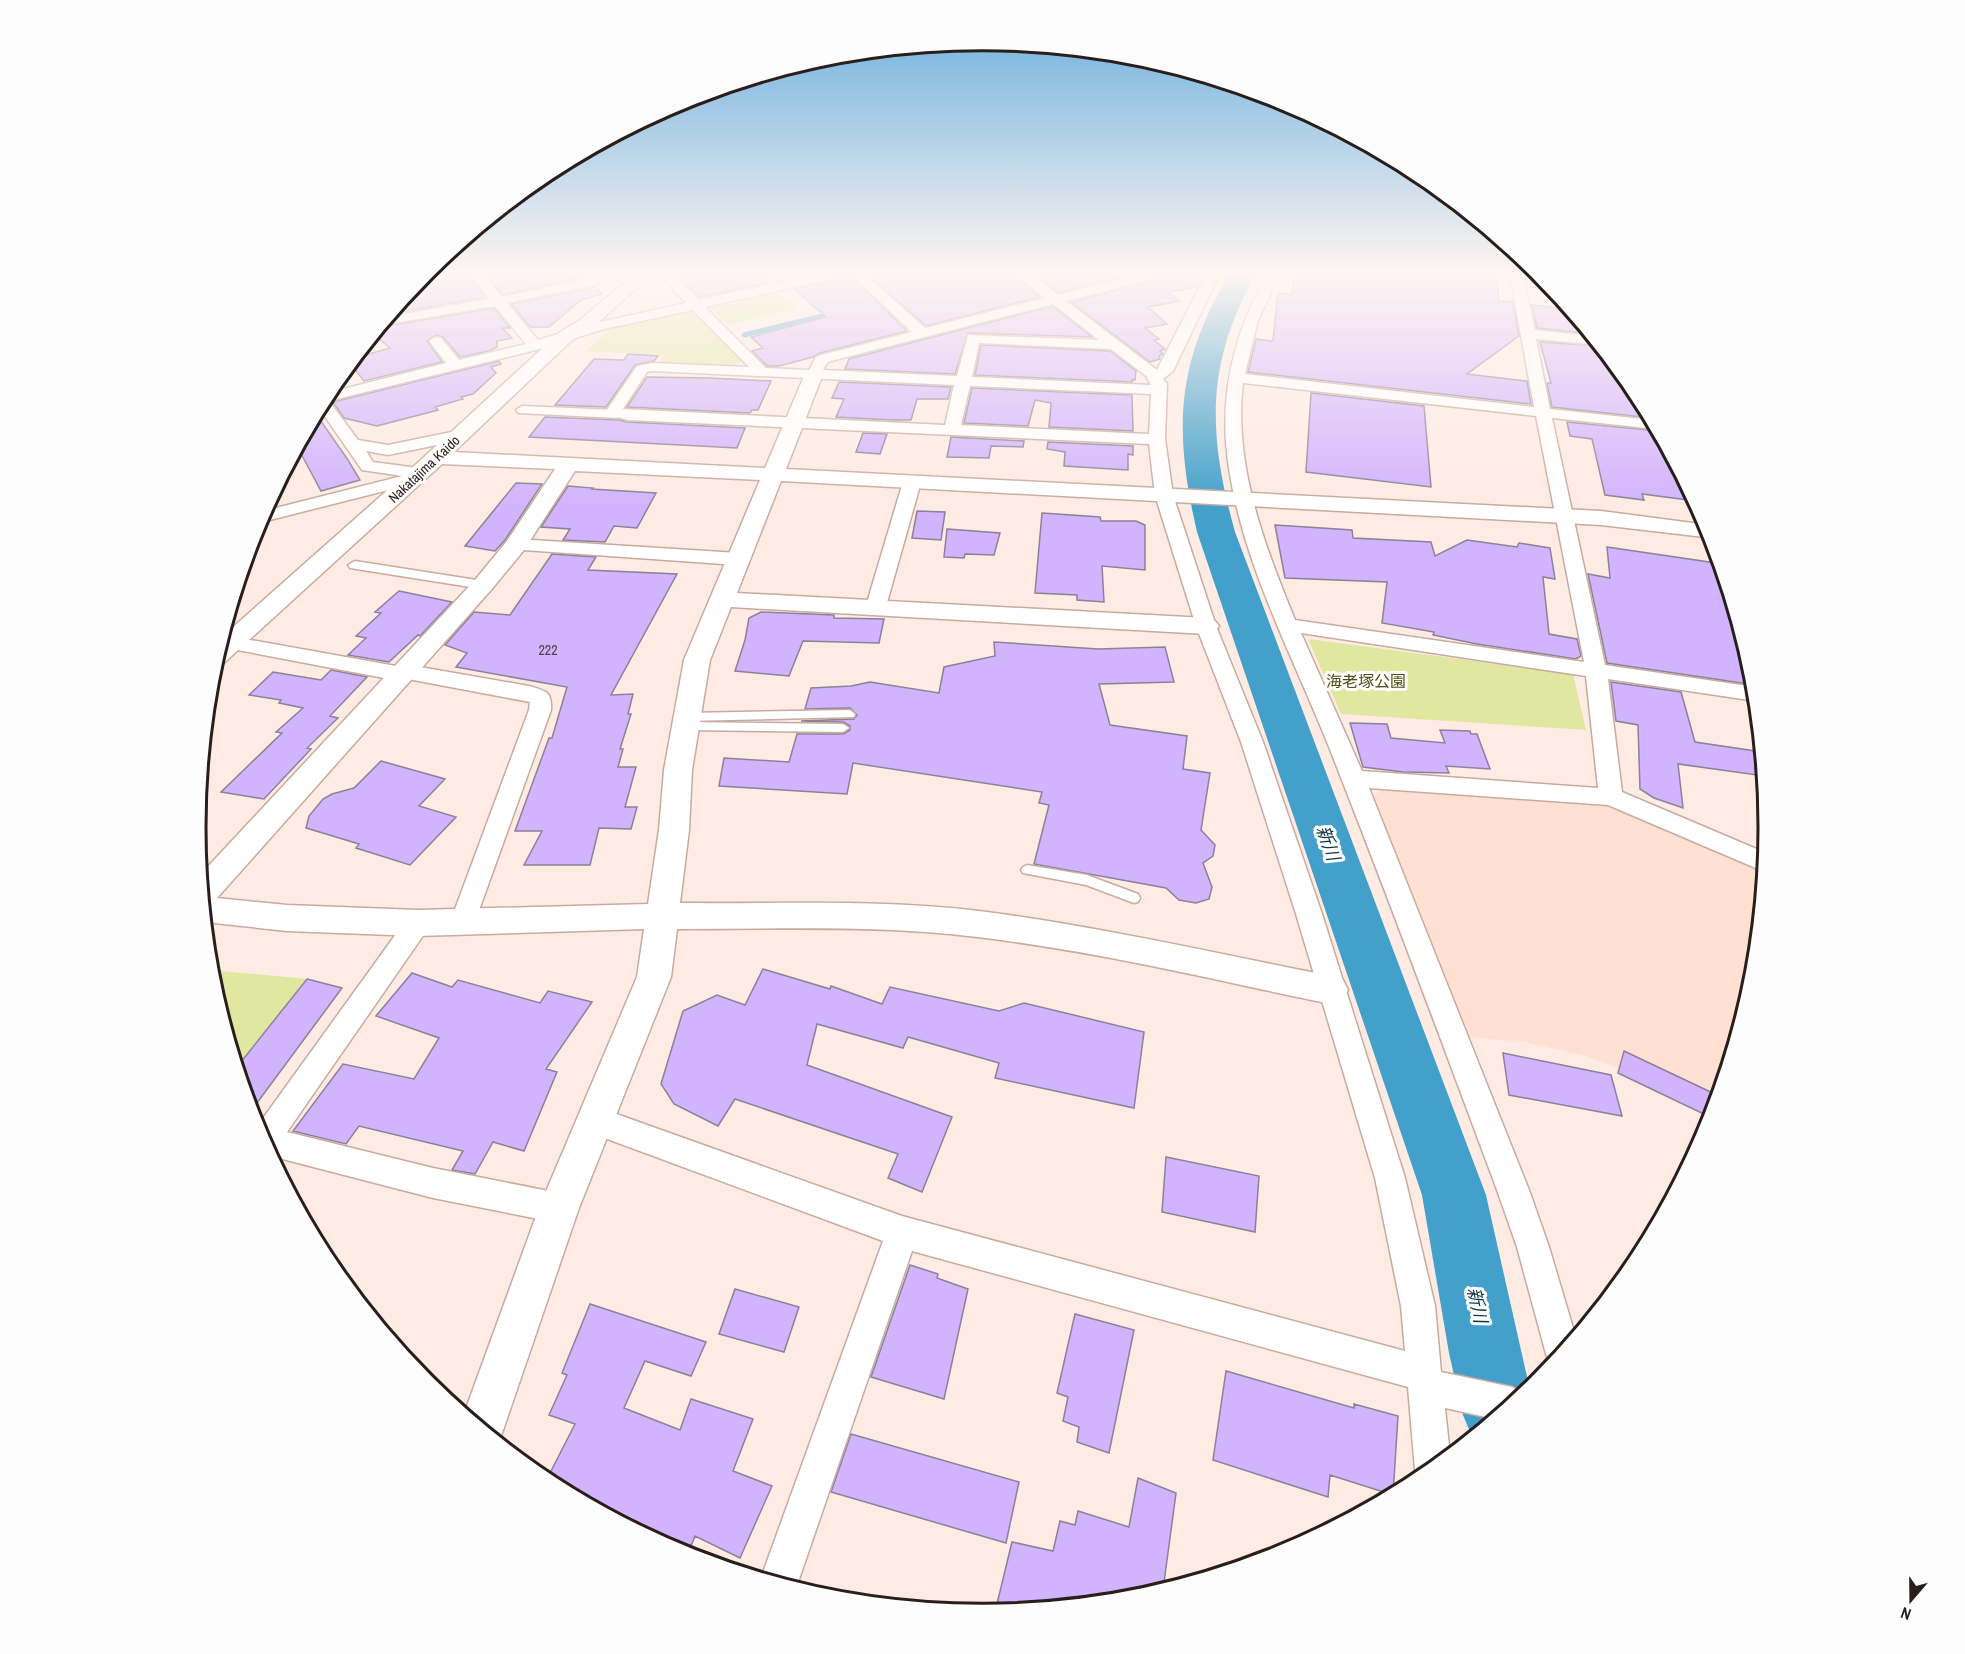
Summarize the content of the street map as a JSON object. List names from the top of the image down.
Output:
{
  "streets": {
    "street": ["Nakatajima Kaido"]
  },
  "water": ["新川"],
  "parks": ["海老塚公園"],
  "house_numbers": ["222"],
  "north": "bottom"
}
